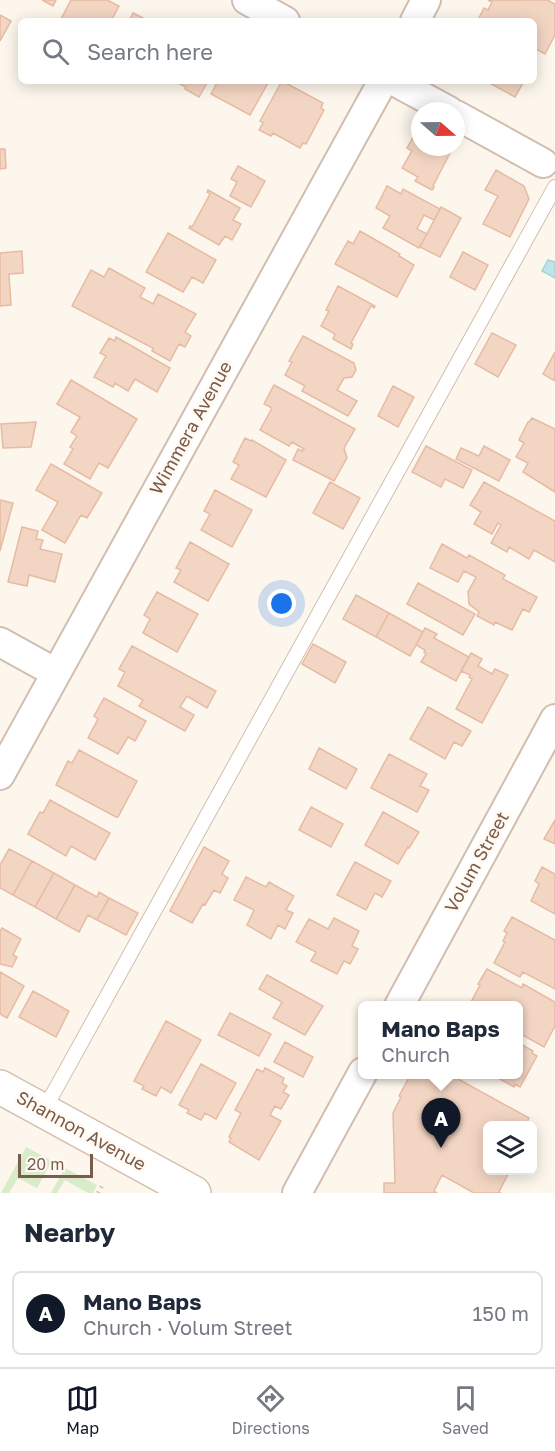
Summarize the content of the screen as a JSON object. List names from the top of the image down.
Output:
{
  "streets": {
    "main road": ["Shannon Avenue"],
    "street": ["Wimmera Avenue", "Volum Street"]
  },
  "scale_bar": "20 m",
  "north": "right",
  "page": {
    "search": "Search here",
    "popup": ["Mano Baps", "Church"],
    "pins": "A",
    "scale": "20 m",
    "heading": "Nearby",
    "list": [
      {
        "mark": "A",
        "name": "Mano Baps",
        "note": "Church · Volum Street",
        "value": "150 m"
      }
    ],
    "nav": ["Map", "Directions", "Saved"]
  }
}
